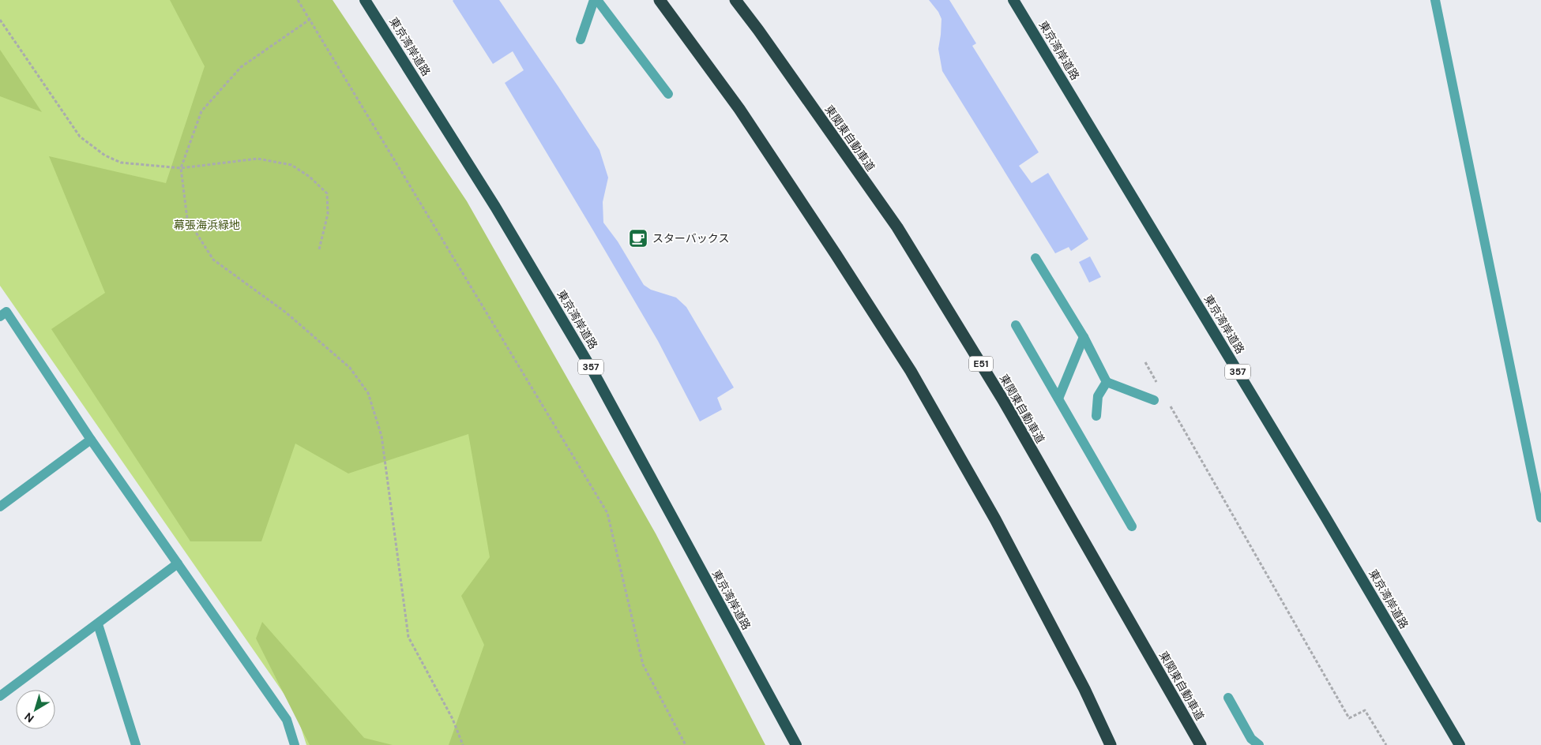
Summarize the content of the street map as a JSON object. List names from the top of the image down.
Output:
{
  "streets": {
    "highway": [
      "東京湾岸道路",
      "東関東自動車道",
      "E51",
      "357"
    ]
  },
  "parks": ["幕張海浜緑地"],
  "places": {
    "cafe": ["スターバックス"]
  },
  "north": "bottom left"
}
